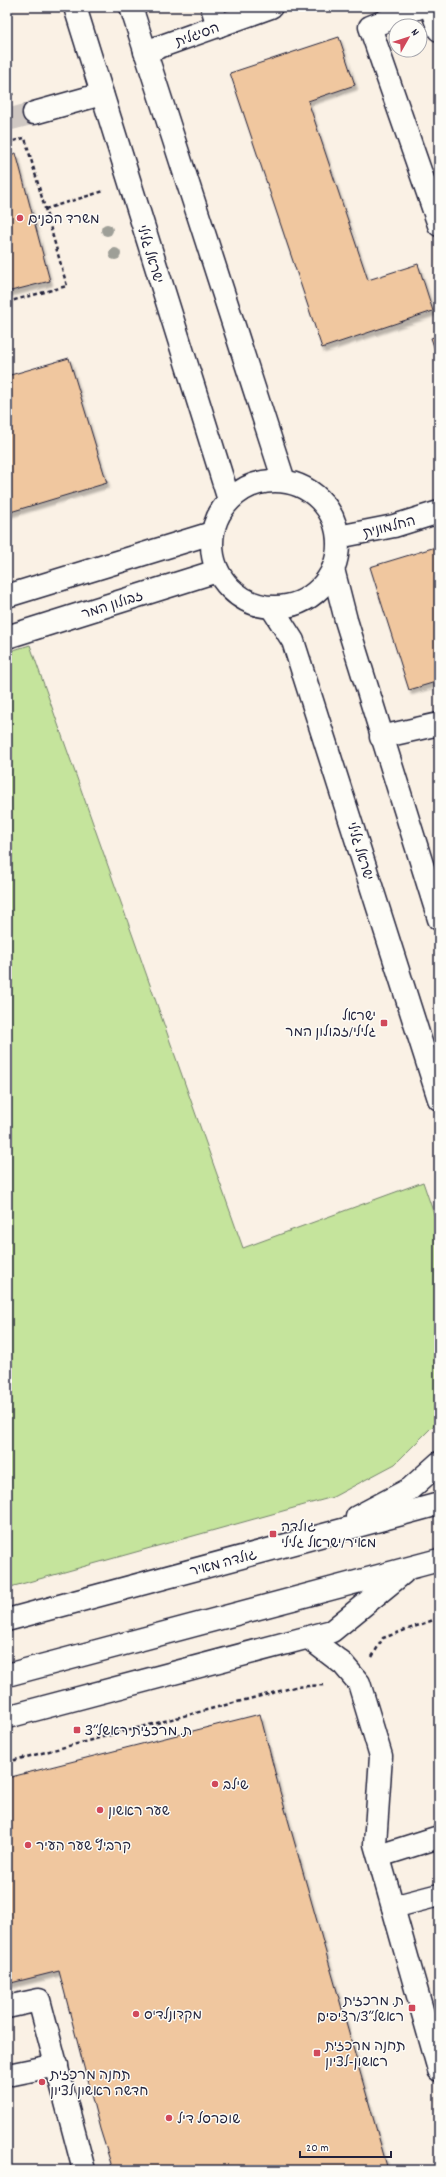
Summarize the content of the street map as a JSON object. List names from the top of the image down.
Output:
{
  "streets": {
    "street": [
      "הסיגלית",
      "ישראל גלילי",
      "החלמונית",
      "זבולון המר",
      "גולדה מאיר"
    ]
  },
  "crossings": [
    ["ישראל גלילי", "החלמונית"],
    ["ישראל גלילי", "זבולון המר"],
    ["החלמונית", "זבולון המר"]
  ],
  "places": {
    "other": [
      "משרד הפנים",
      "שילב",
      "שער ראשון",
      "קרביץ שער העיר",
      "מקדונלד'ס",
      "תחנה מרכזית חדשה ראשון לציון",
      "שופרסל דיל"
    ],
    "transit": [
      "ישראל גלילי/זבולון המר",
      "גולדה מאיר/ישראל גלילי",
      "ת. מרכזית ראשל״צ",
      "ת. מרכזית ראשל״צ/רציפים",
      "תחנה מרכזית ראשון-לציון"
    ]
  },
  "scale_bar": "20 m",
  "north": "top right"
}
